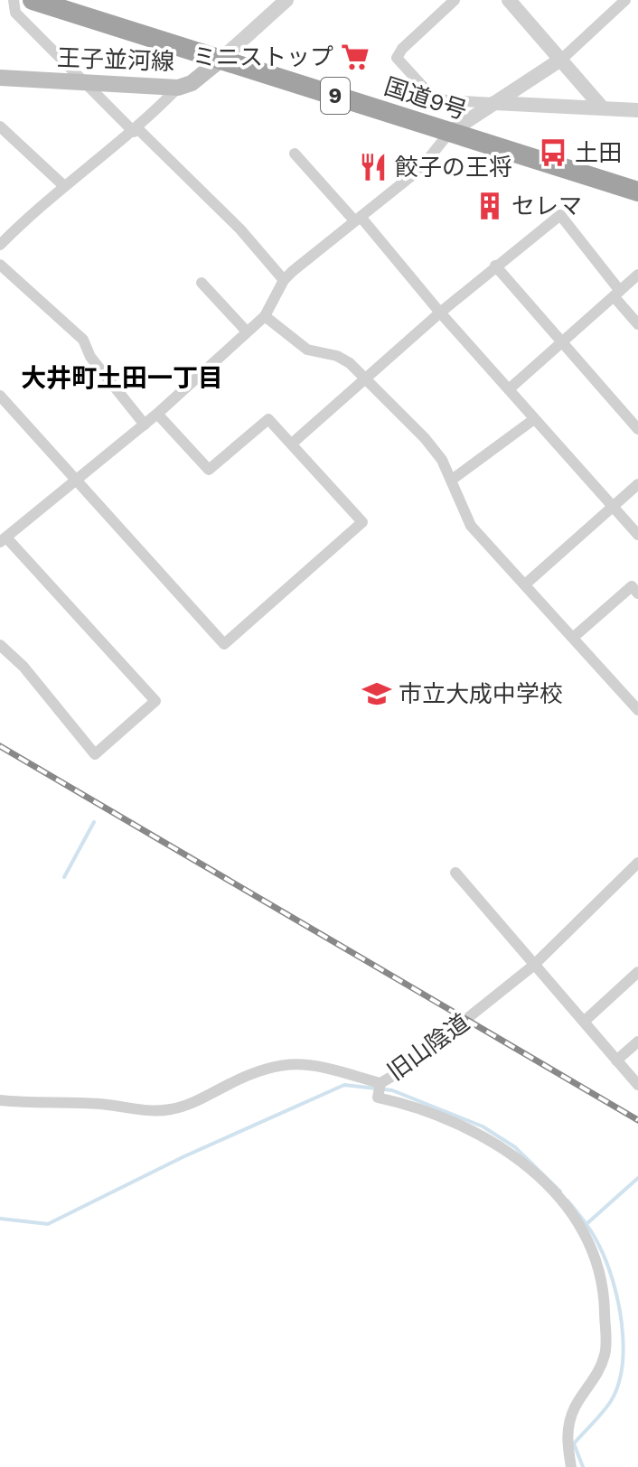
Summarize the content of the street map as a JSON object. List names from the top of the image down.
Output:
{
  "streets": {
    "highway": ["9", "国道9号"],
    "main road": ["王子並河線"],
    "street": ["旧山陰道"]
  },
  "crossings": [
    ["王子並河線", "国道9号"]
  ],
  "districts": ["大井町土田一丁目"],
  "places": {
    "supermarket": ["ミニストップ"],
    "bus stop": ["土田"],
    "restaurant": ["餃子の王将"],
    "building": ["セレマ"],
    "school or university": ["市立大成中学校"]
  }
}
